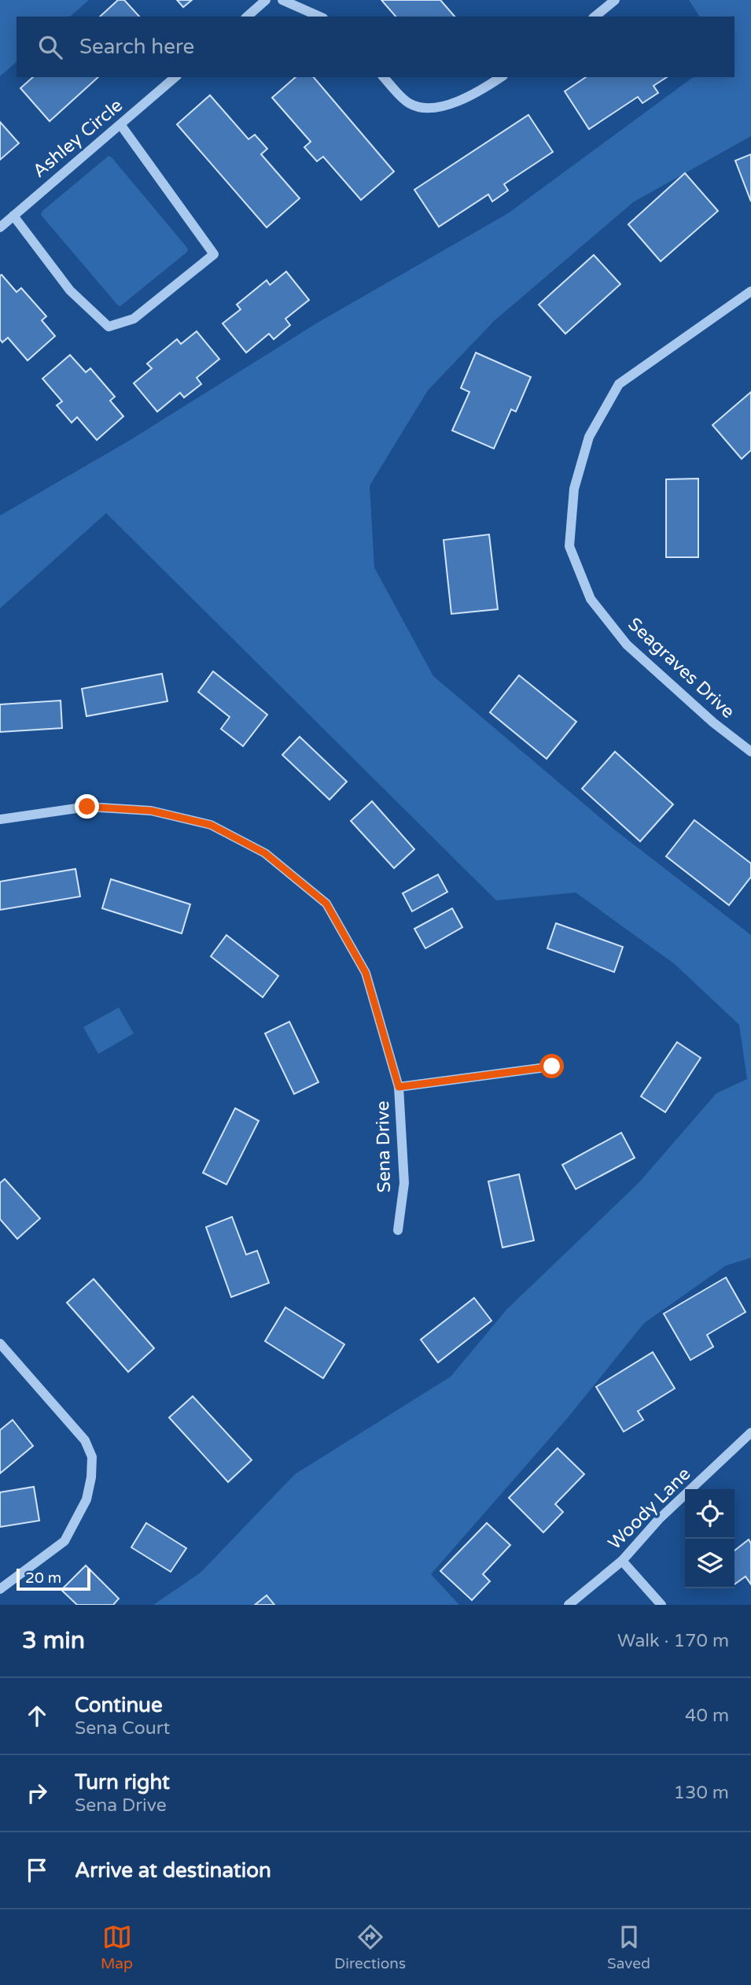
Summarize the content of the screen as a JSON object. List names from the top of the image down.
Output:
{
  "streets": {
    "street": [
      "Ashley Circle",
      "Seagraves Drive",
      "Sena Drive",
      "Woody Lane"
    ]
  },
  "scale_bar": "20 m",
  "page": {
    "search": "Search here",
    "scale": "20 m",
    "heading": ["3 min", "Walk · 170 m"],
    "list": [
      ["Continue", "Sena Court", "40 m"],
      ["Turn right", "Sena Drive", "130 m"],
      "Arrive at destination"
    ],
    "nav": ["Map", "Directions", "Saved"]
  }
}
